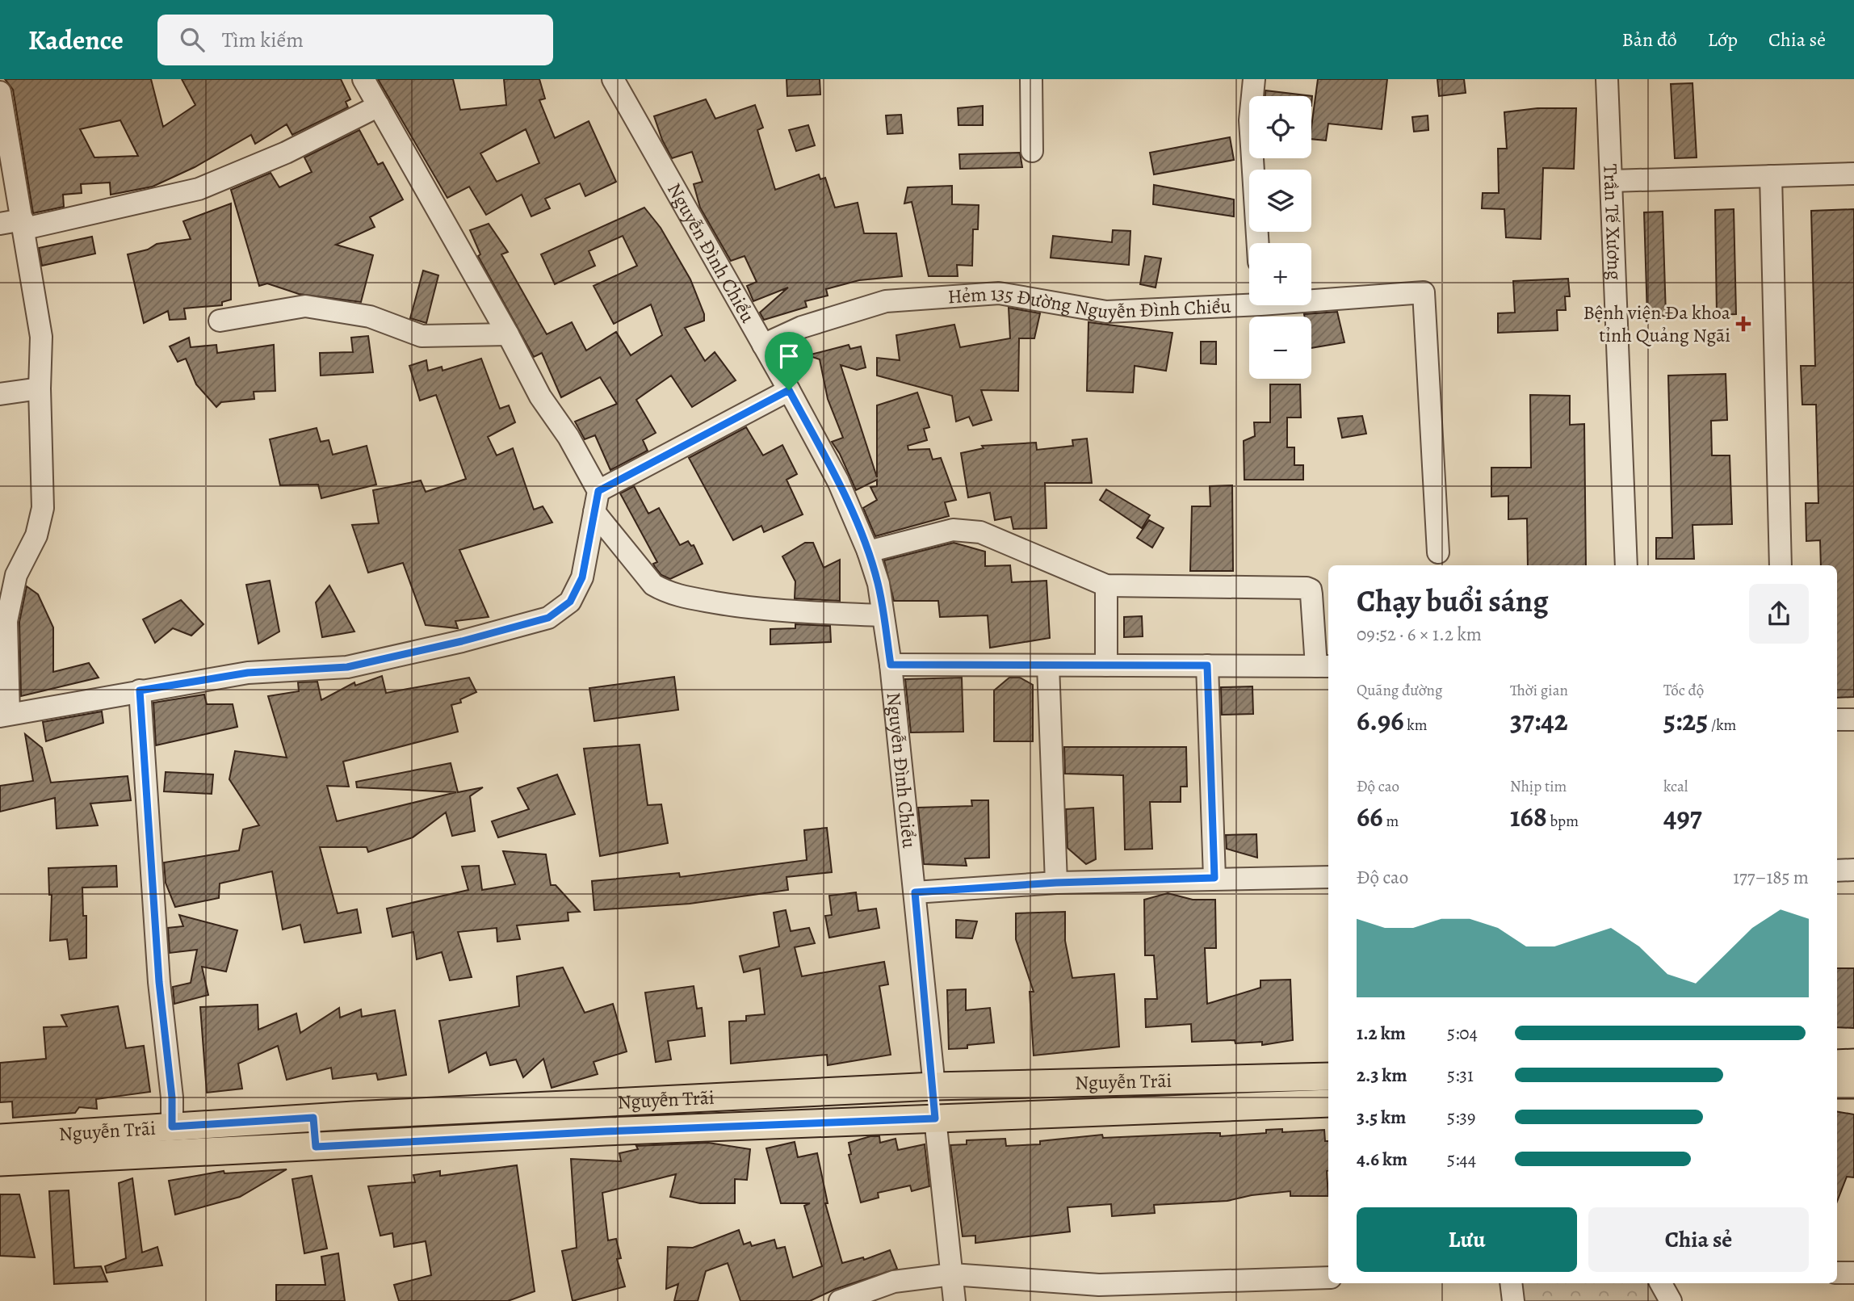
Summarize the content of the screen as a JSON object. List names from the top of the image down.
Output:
{
  "streets": {
    "main road": ["Nguyễn Trãi"],
    "street": ["Trần Tế Xương", "Nguyễn Đình Chiểu", "Hẻm 135 Đường Nguyễn Đình Chiểu"]
  },
  "crossings": [
    ["Nguyễn Đình Chiểu", "Hẻm 135 Đường Nguyễn Đình Chiểu"],
    ["Nguyễn Đình Chiểu", "Nguyễn Trãi"]
  ],
  "places": {
    "health": ["Bệnh viện Đa khoa tỉnh Quảng Ngãi"]
  },
  "page": {
    "header": "Kadence",
    "search": "Tìm kiếm",
    "nav": ["Bản đồ", "Lớp", "Chia sẻ"],
    "map_buttons": ["+", "−"],
    "heading": ["Chạy buổi sáng", "09:52 · 6 × 1.2 km"],
    "stats": [
      ["Quãng đường", "6.96 km"],
      ["Thời gian", "37:42"],
      ["Tốc độ", "5:25 /km"],
      ["Độ cao", "66 m"],
      ["Nhịp tim", "168 bpm"],
      ["kcal", "497"]
    ],
    "chart": ["Độ cao", "177–185 m"],
    "list": [
      {
        "name": "1.2 km",
        "note": "5:04"
      },
      {
        "name": "2.3 km",
        "note": "5:31"
      },
      {
        "name": "3.5 km",
        "note": "5:39"
      },
      {
        "name": "4.6 km",
        "note": "5:44"
      }
    ],
    "buttons": ["Lưu", "Chia sẻ"]
  }
}
